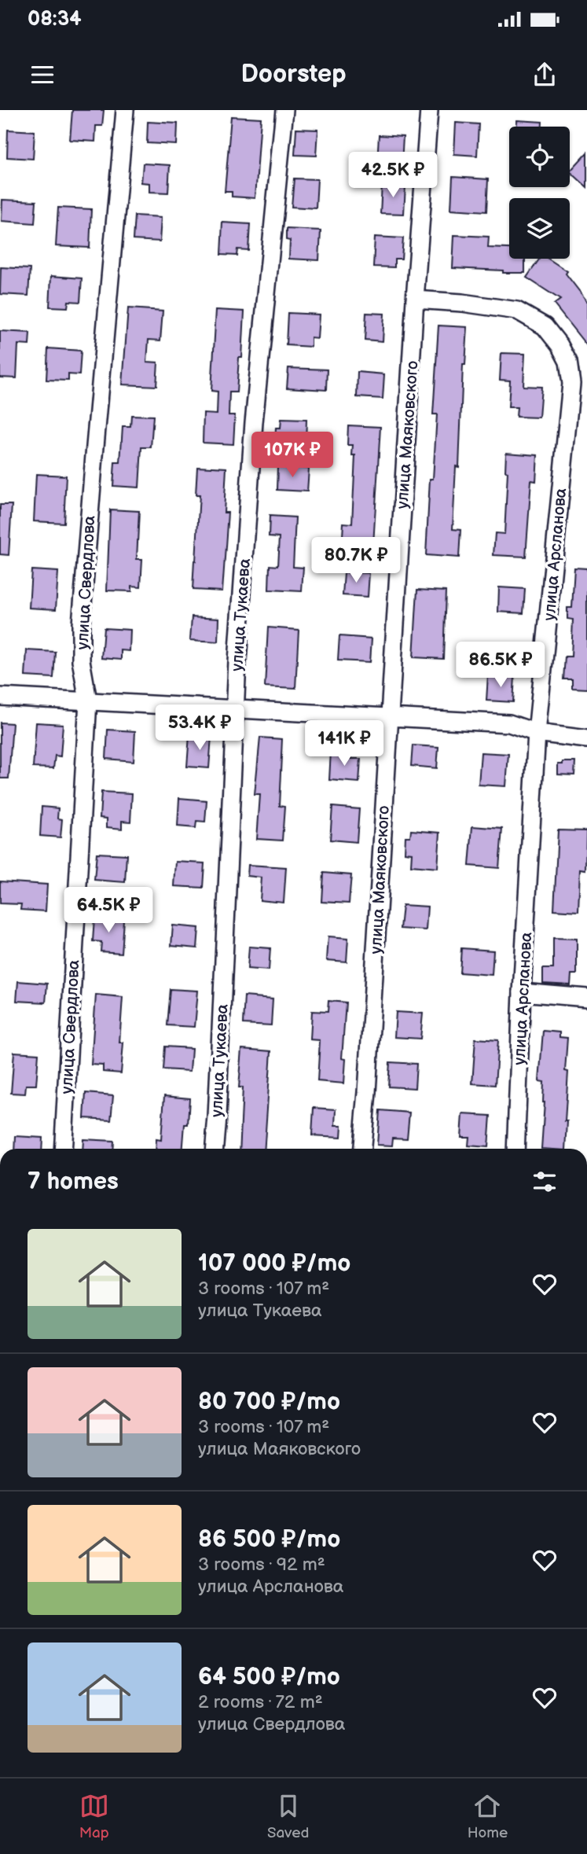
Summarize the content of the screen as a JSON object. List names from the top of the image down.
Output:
{
  "streets": {
    "street": [
      "улица Маяковского",
      "улица Арсланова",
      "улица Свердлова",
      "улица Тукаева"
    ]
  },
  "crossings": [
    ["улица Маяковского", "улица Арсланова"]
  ],
  "page": {
    "status": "08:34",
    "header": "Doorstep",
    "price": [
      "42.5K ₽",
      "107K ₽",
      "80.7K ₽",
      "86.5K ₽",
      "53.4K ₽",
      "141K ₽",
      "64.5K ₽"
    ],
    "heading": "7 homes",
    "list": [
      {
        "name": "107 000 ₽/mo",
        "note": "3 rooms · 107 m² · улица Тукаева"
      },
      {
        "name": "80 700 ₽/mo",
        "note": "3 rooms · 107 m² · улица Маяковского"
      },
      {
        "name": "86 500 ₽/mo",
        "note": "3 rooms · 92 m² · улица Арсланова"
      },
      {
        "name": "64 500 ₽/mo",
        "note": "2 rooms · 72 m² · улица Свердлова"
      }
    ],
    "tabs": ["Map", "Saved", "Home"]
  }
}
